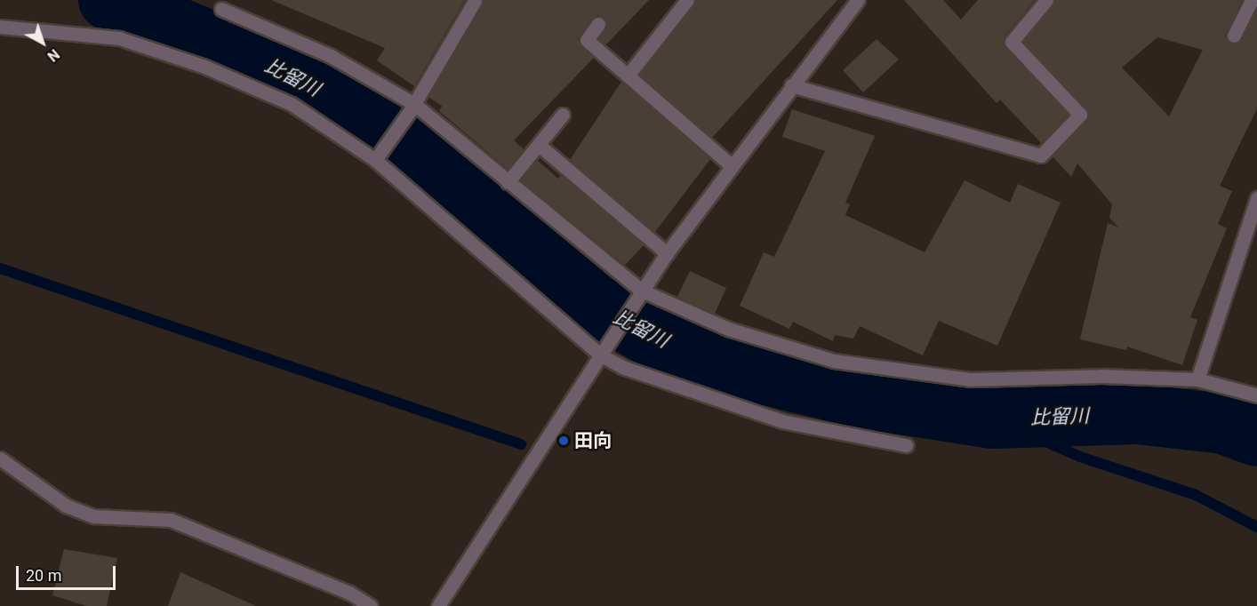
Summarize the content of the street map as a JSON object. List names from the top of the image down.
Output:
{
  "water": ["比留川"],
  "places": ["田向"],
  "scale_bar": "20 m",
  "north": "bottom right"
}
